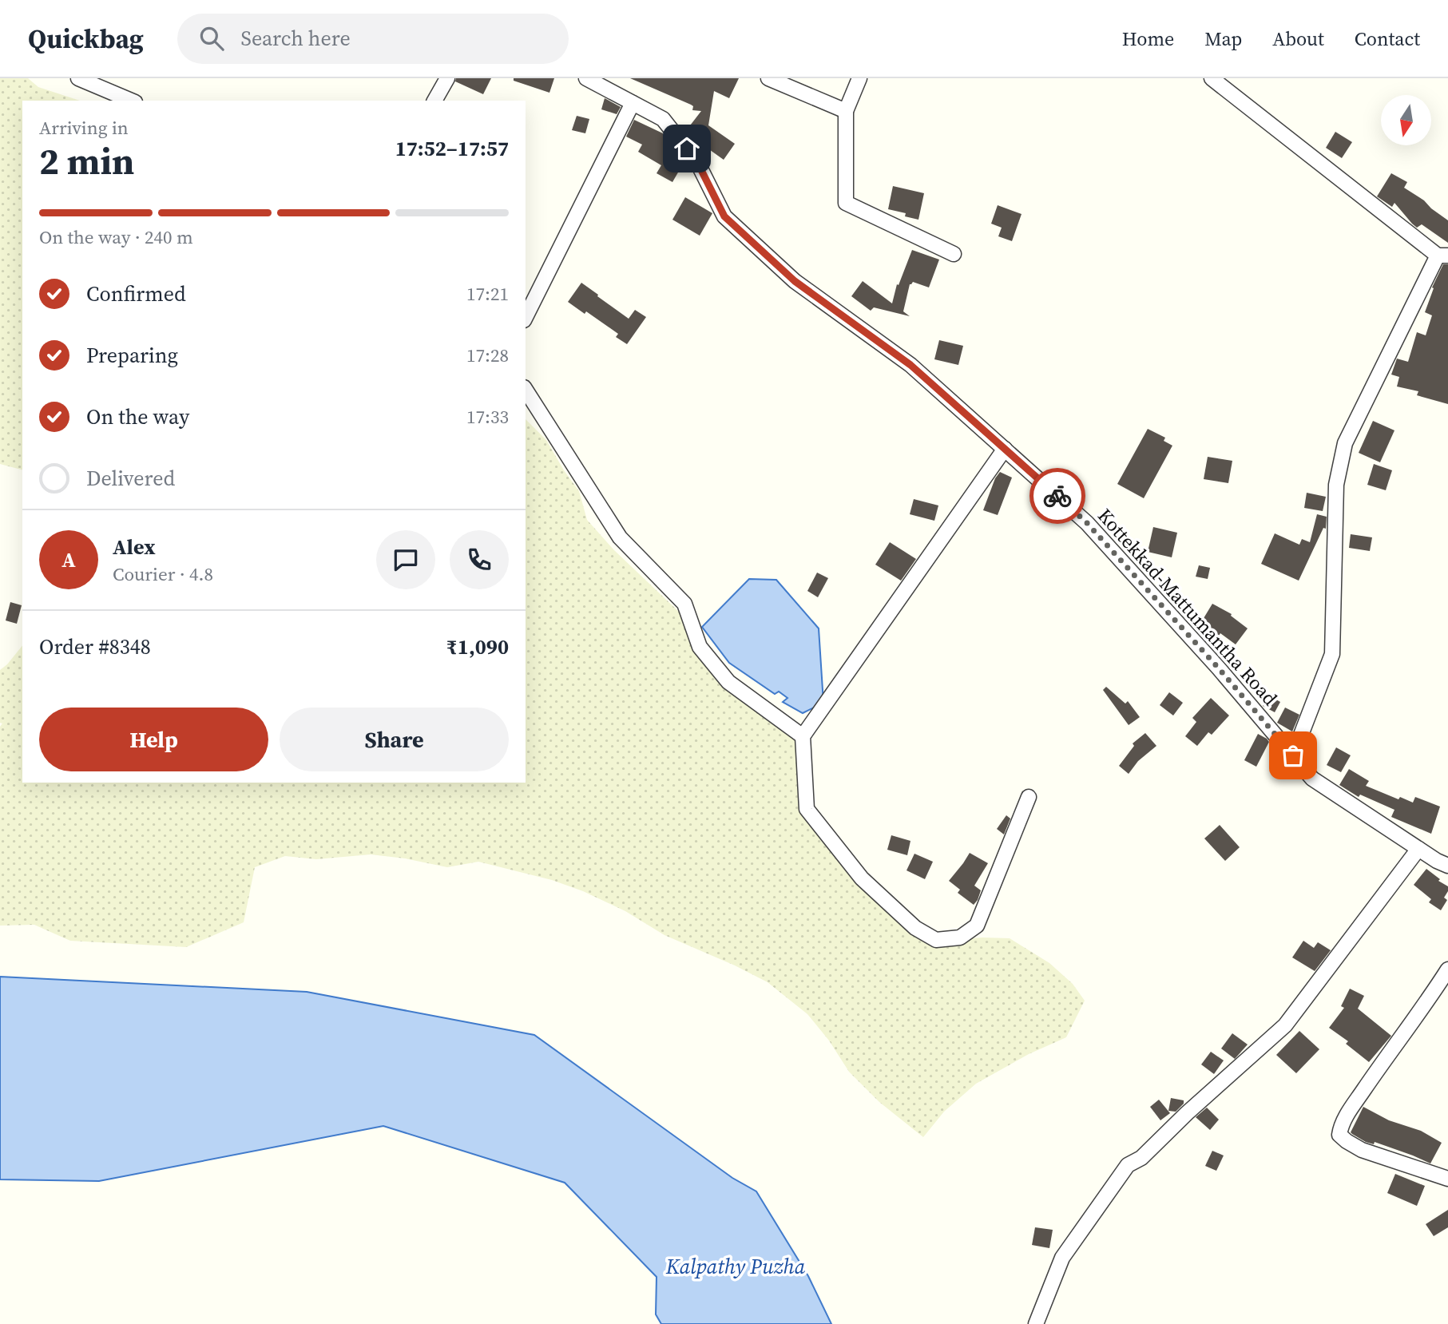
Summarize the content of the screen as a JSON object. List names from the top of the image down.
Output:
{
  "streets": {
    "street": ["Kottekkad-Mattumantha Road"]
  },
  "water": ["Kalpathy Puzha"],
  "north": "bottom",
  "page": {
    "header": "Quickbag",
    "search": "Search here",
    "nav": [
      "Home",
      "Map",
      "About",
      "Contact"
    ],
    "heading": ["2 min", "Arriving in", "17:52–17:57"],
    "panel": [
      "Alex",
      "Courier · 4.8",
      "Order #8348",
      "₹1,090"
    ],
    "bar": "On the way · 240 m",
    "list": [
      ["Confirmed", "17:21"],
      ["Preparing", "17:28"],
      ["On the way", "17:33"],
      "Delivered"
    ],
    "round": "A",
    "buttons": ["Help", "Share"]
  }
}
